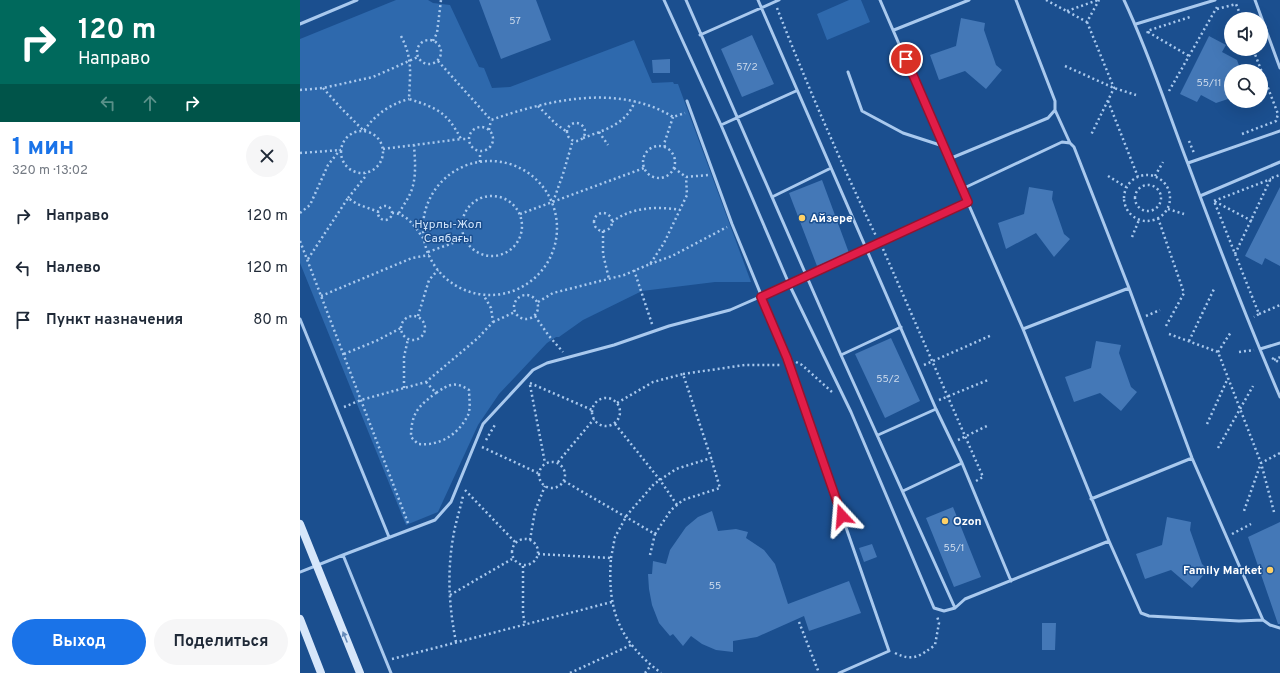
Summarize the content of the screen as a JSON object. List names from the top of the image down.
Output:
{
  "parks": ["Нұрлы-Жол Саябағы"],
  "places": ["Айзере", "Ozon", "Family Market"],
  "house_numbers": [
    "57",
    "57/2",
    "55/11",
    "55/2",
    "55/1",
    "55"
  ],
  "page": {
    "turn": ["120 m", "Направо"],
    "heading": ["1 мин", "320 m · 13:02"],
    "list": [
      {
        "name": "Направо",
        "value": "120 m"
      },
      {
        "name": "Налево",
        "value": "120 m"
      },
      {
        "name": "Пункт назначения",
        "value": "80 m"
      }
    ],
    "buttons": ["Выход", "Поделиться"]
  }
}
